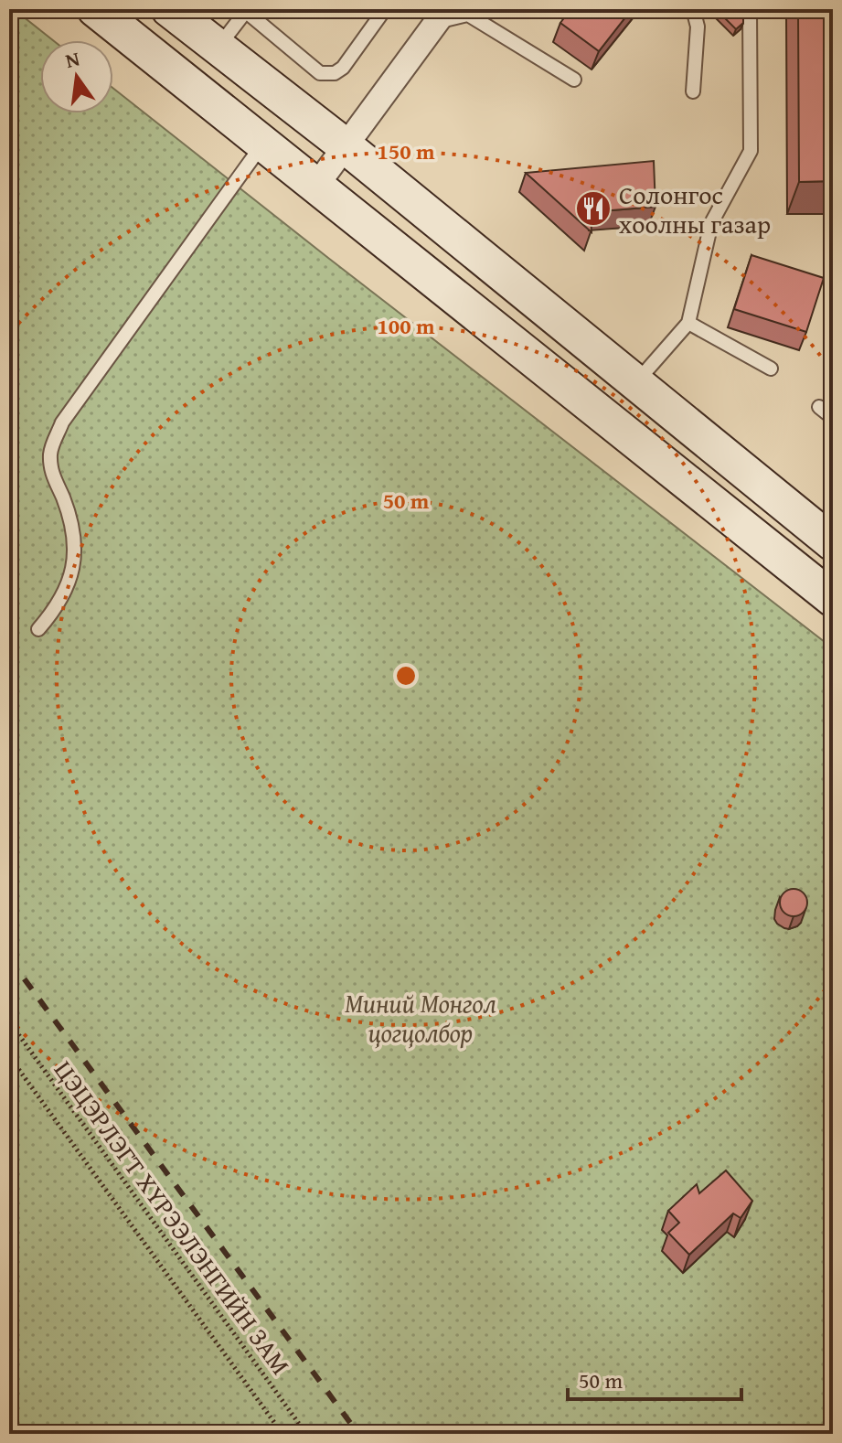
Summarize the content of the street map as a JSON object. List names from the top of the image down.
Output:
{
  "streets": {
    "path": ["ЦЭЦЭРЛЭГТ ХҮРЭЭЛЭНГИЙН ЗАМ"]
  },
  "parks": ["Миний Монгол цогцолбор"],
  "places": {
    "restaurant": ["Солонгос хоолны газар"]
  },
  "scale_bar": "50 m",
  "north": "top",
  "rings": ["150 m", "100 m", "50 m"]
}
